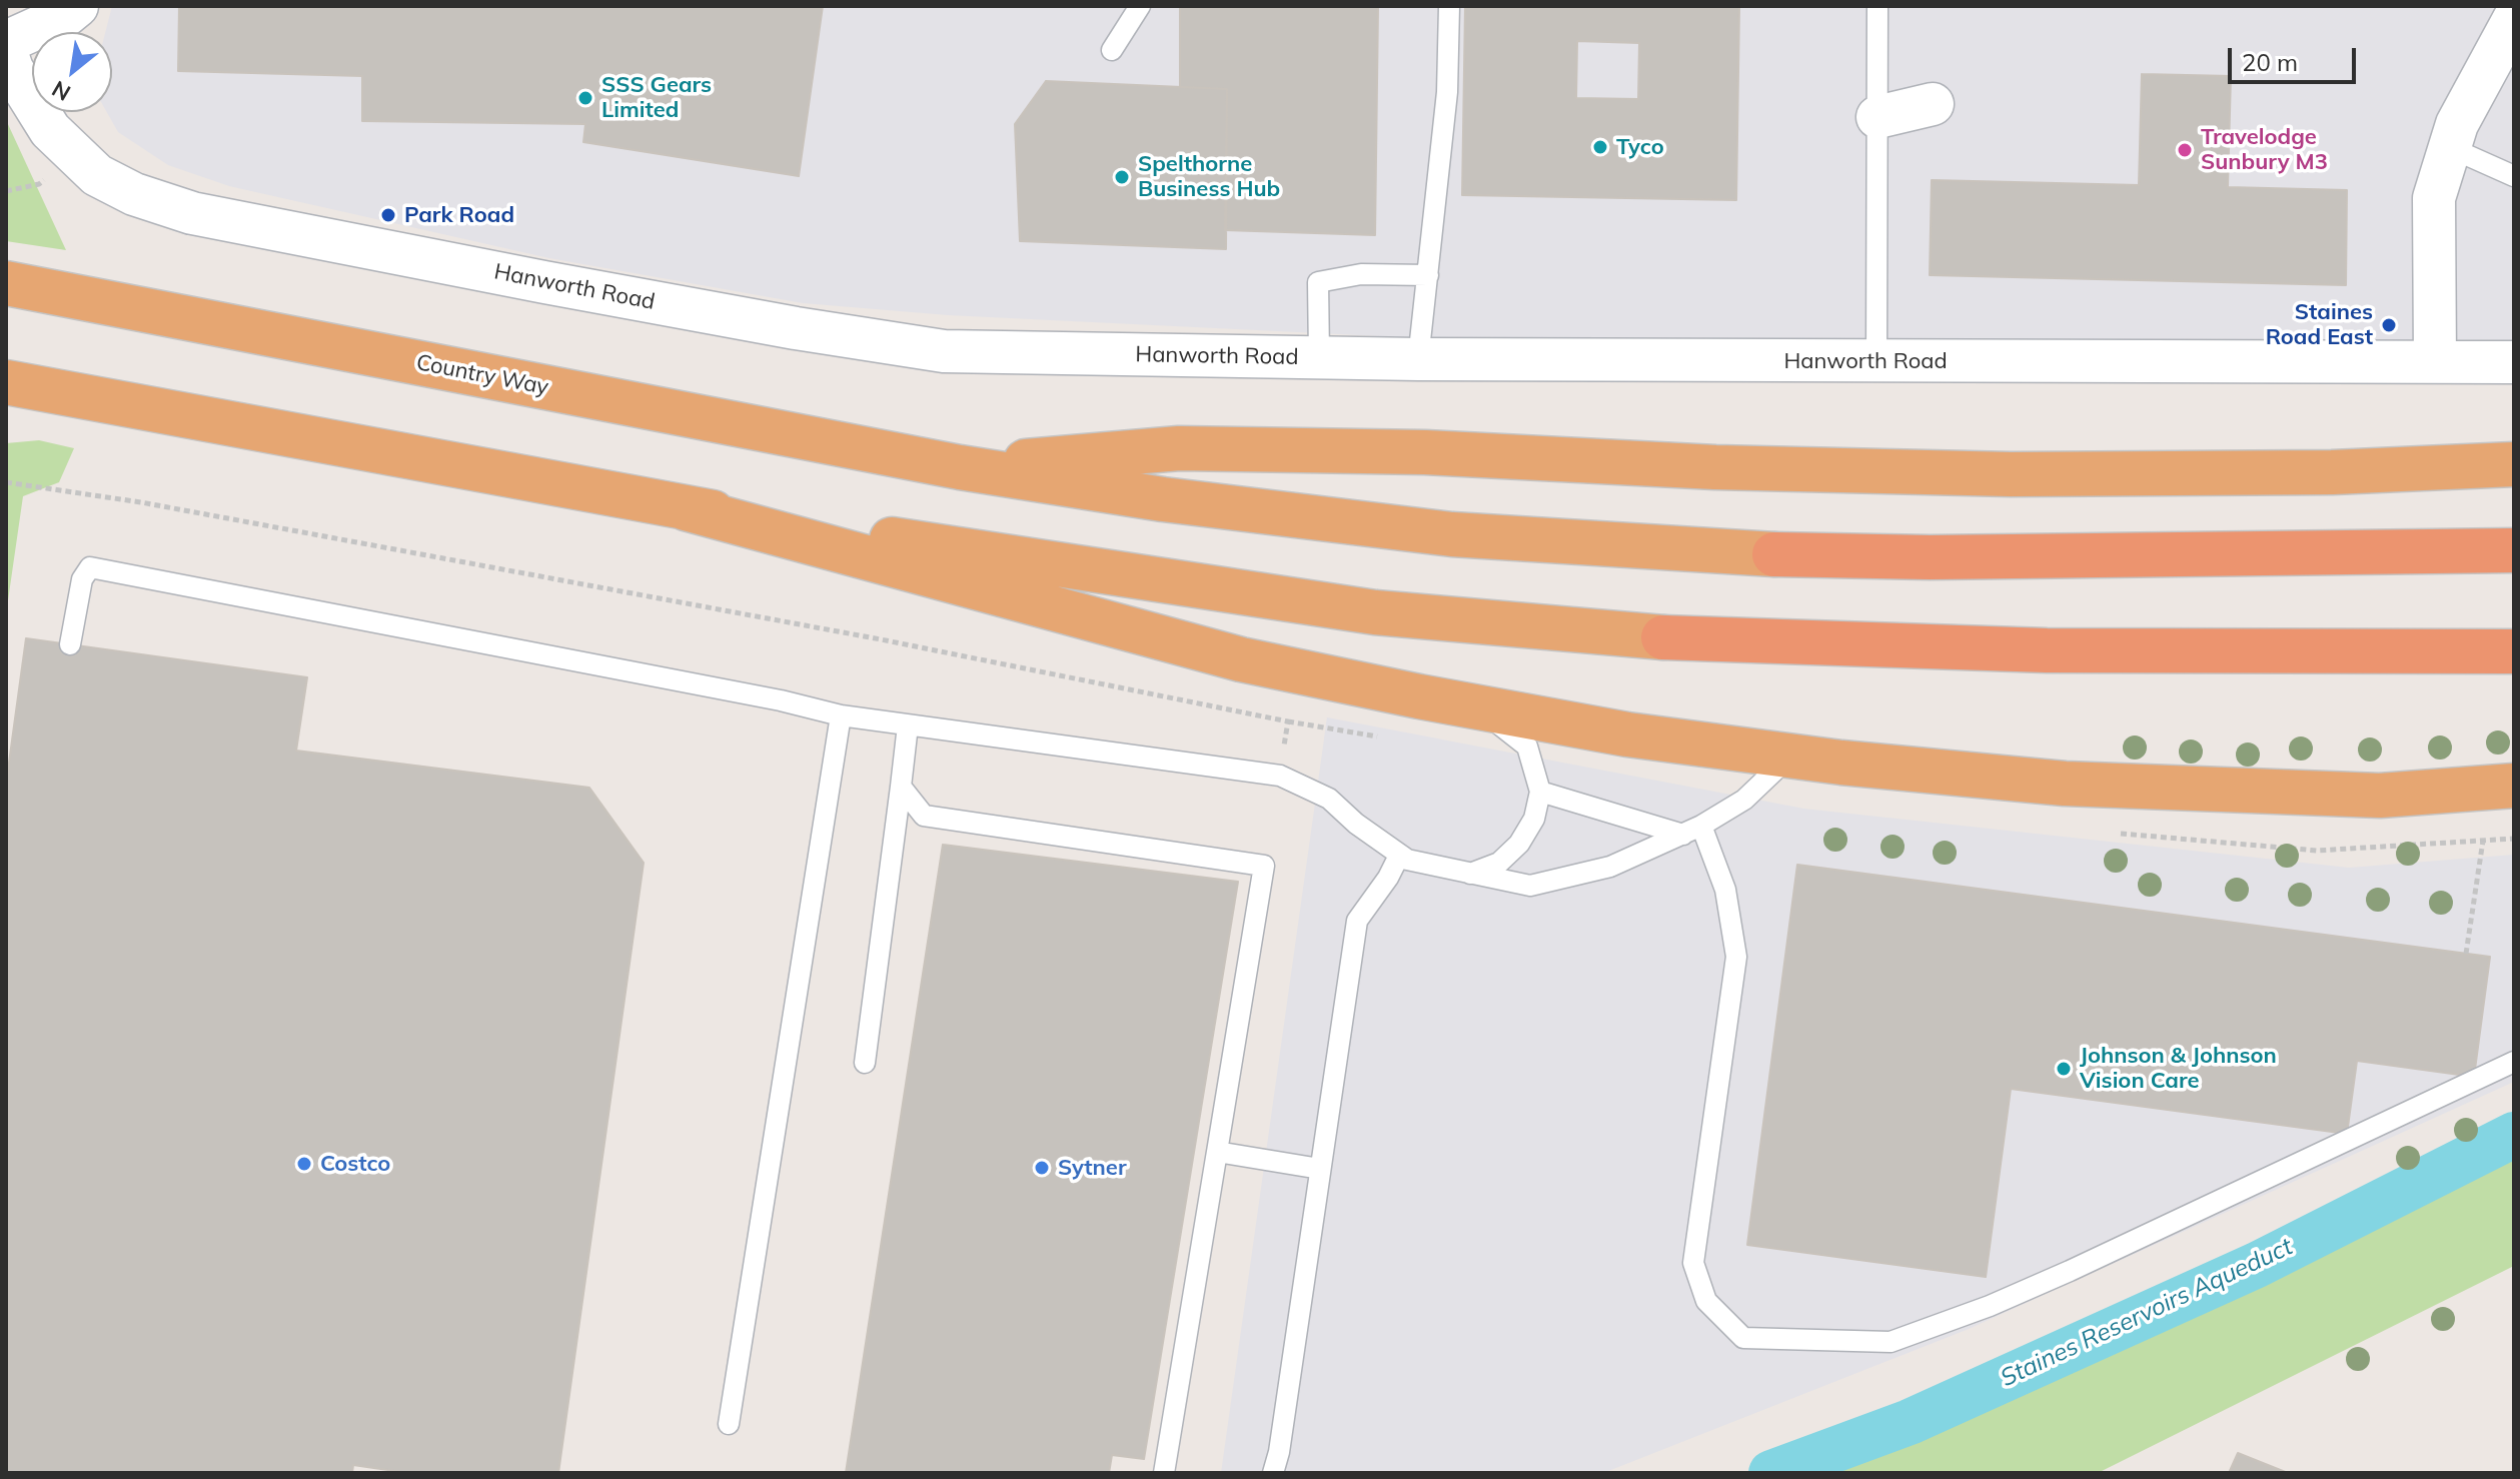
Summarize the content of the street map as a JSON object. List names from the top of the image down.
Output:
{
  "streets": {
    "highway": ["Country Way"],
    "street": ["Hanworth Road"]
  },
  "water": ["Staines Reservoirs Aqueduct"],
  "places": [
    "SSS Gears Limited",
    "Tyco",
    "Travelodge Sunbury M3",
    "Spelthorne Business Hub",
    "Park Road",
    "Staines Road East",
    "Johnson & Johnson Vision Care",
    "Costco",
    "Sytner"
  ],
  "scale_bar": "20 m",
  "north": "bottom left"
}
